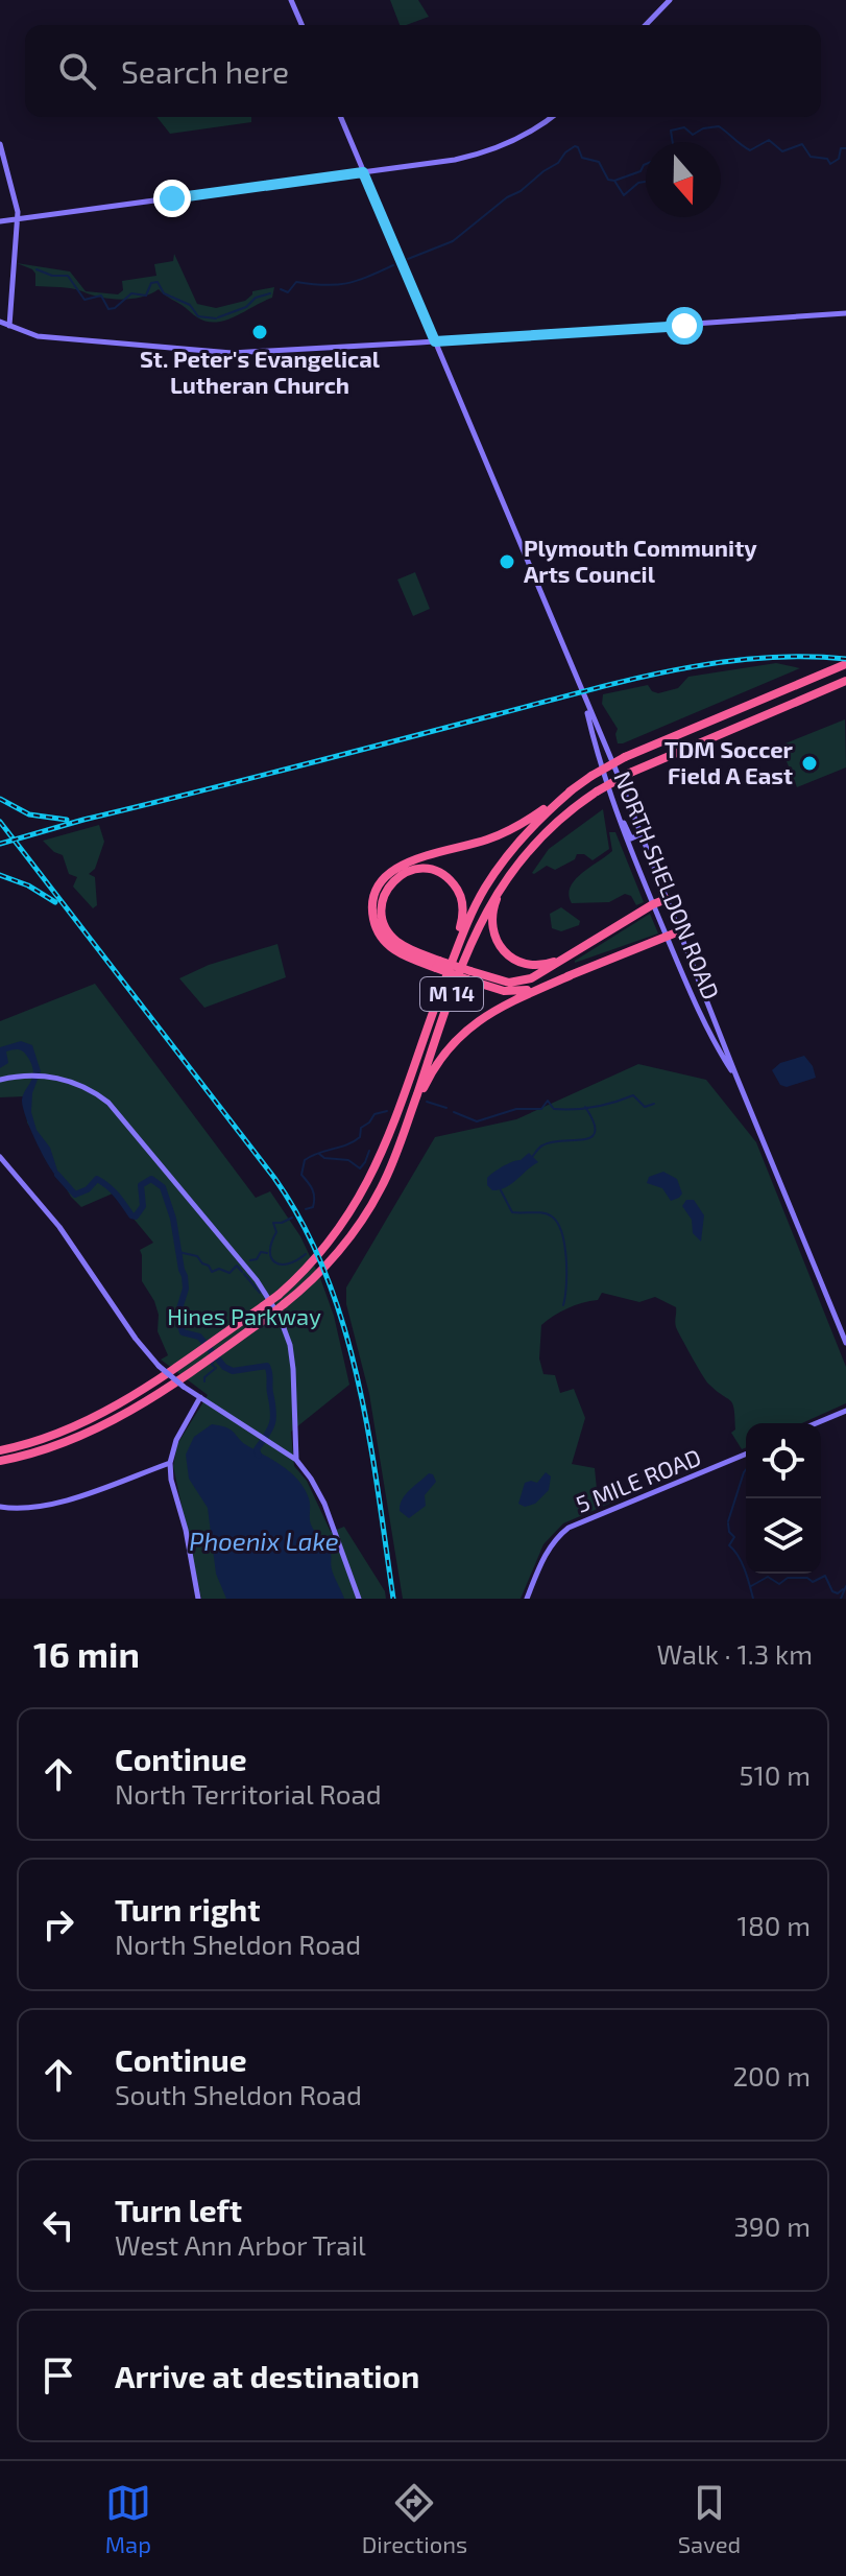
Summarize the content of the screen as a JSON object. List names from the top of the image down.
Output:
{
  "streets": {
    "highway": ["M 14"],
    "street": ["NORTH SHELDON ROAD", "5 MILE ROAD"]
  },
  "water": ["Phoenix Lake"],
  "parks": ["Hines Parkway"],
  "places": ["St. Peter's Evangelical Lutheran Church", "Plymouth Community Arts Council", "TDM Soccer Field A East"],
  "north": "bottom",
  "page": {
    "search": "Search here",
    "heading": ["16 min", "Walk · 1.3 km"],
    "list": [
      ["Continue", "North Territorial Road", "510 m"],
      ["Turn right", "North Sheldon Road", "180 m"],
      ["Continue", "South Sheldon Road", "200 m"],
      ["Turn left", "West Ann Arbor Trail", "390 m"],
      "Arrive at destination"
    ],
    "nav": ["Map", "Directions", "Saved"]
  }
}
